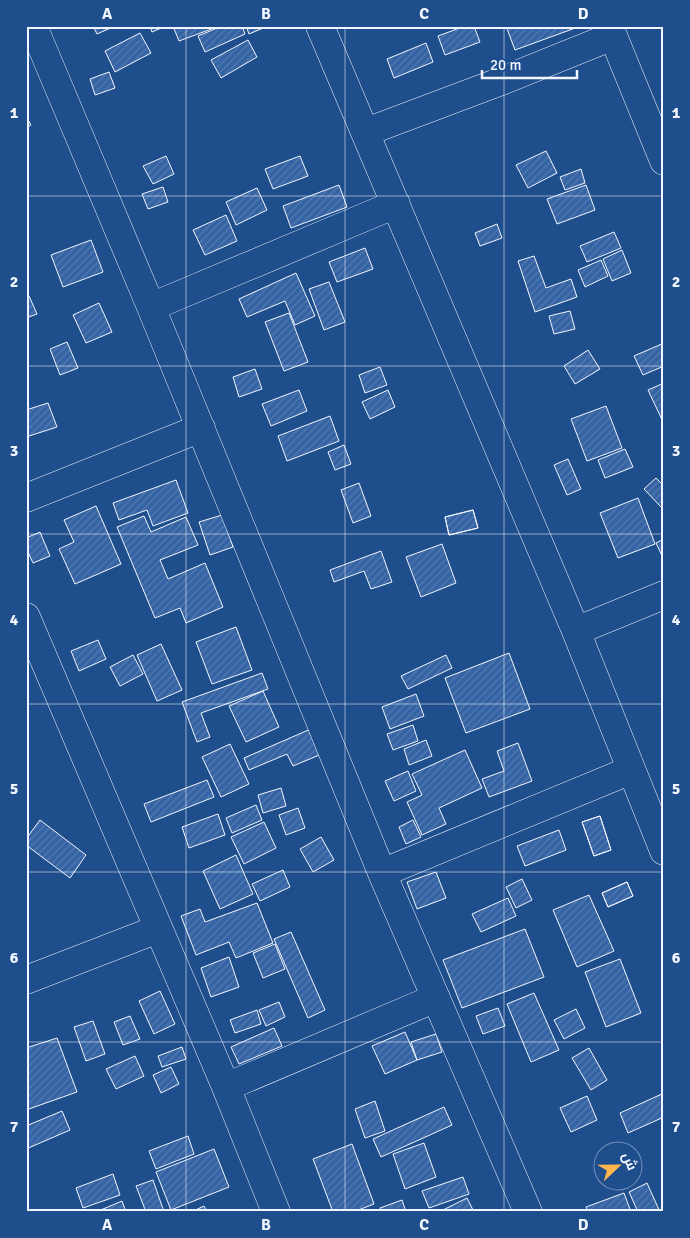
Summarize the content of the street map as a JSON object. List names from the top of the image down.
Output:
{
  "scale_bar": "20 m",
  "north": "right",
  "grid": {
    "columns": [
      "A",
      "B",
      "C",
      "D"
    ],
    "rows": [
      "1",
      "2",
      "3",
      "4",
      "5",
      "6",
      "7"
    ]
  }
}
